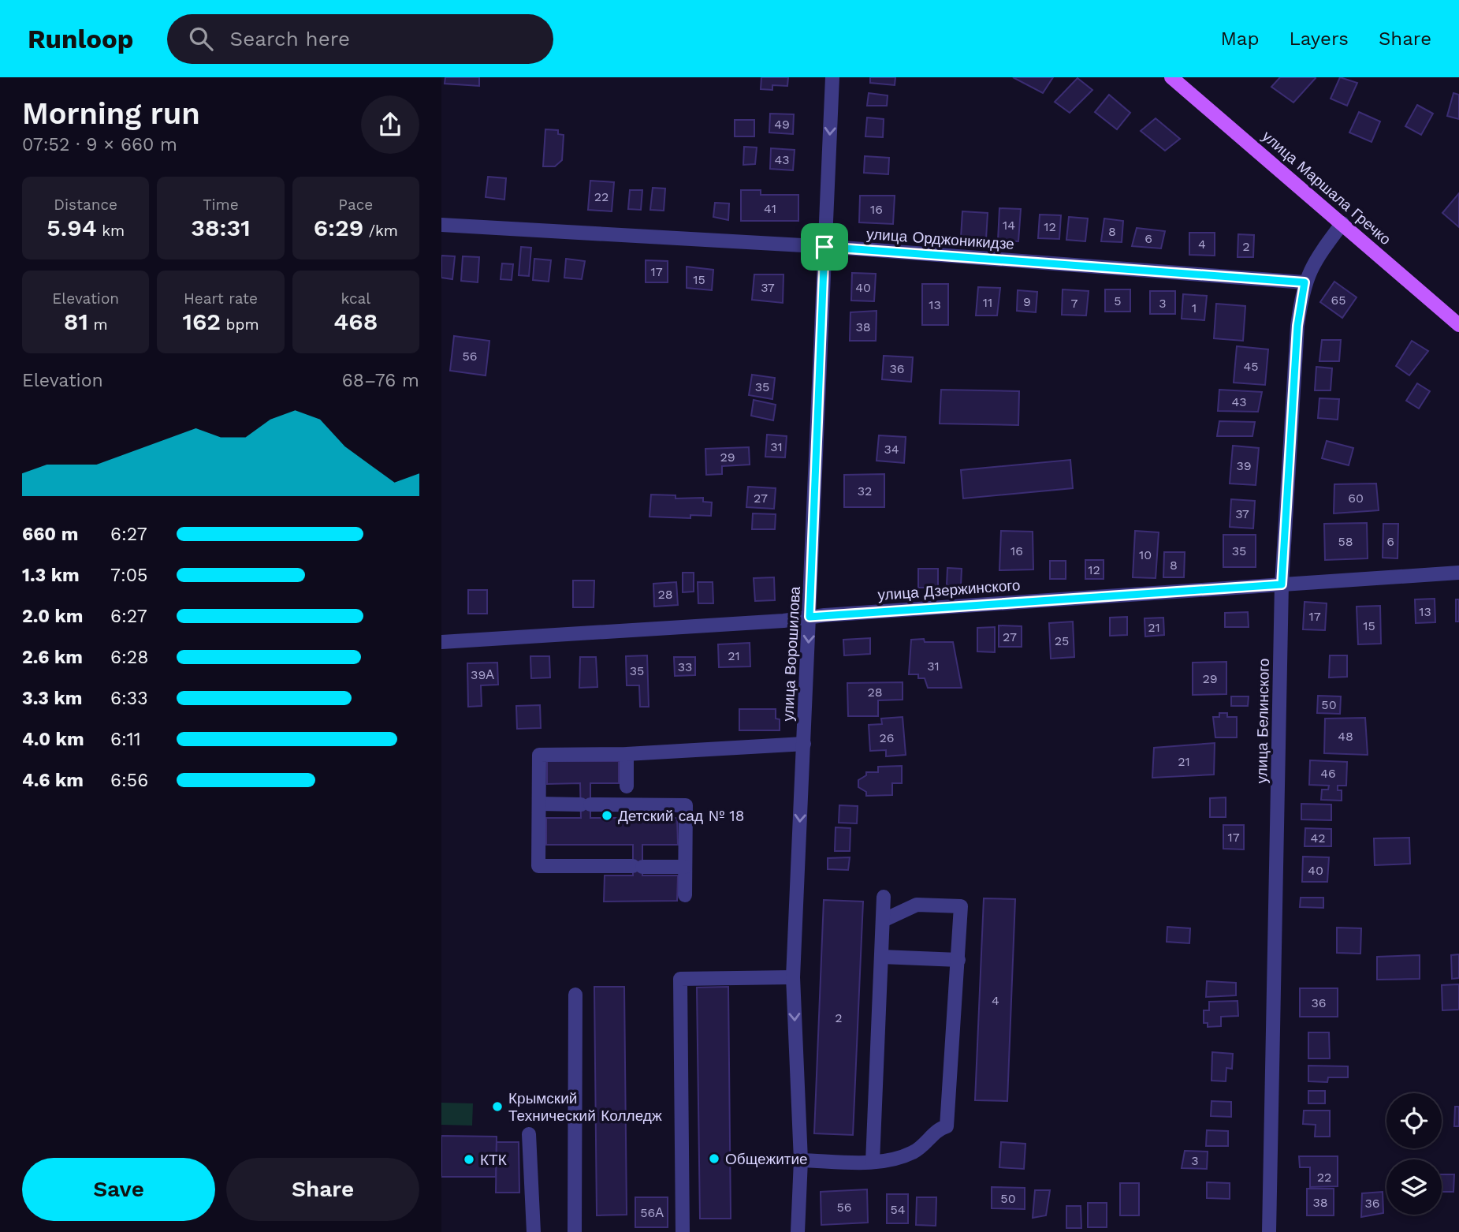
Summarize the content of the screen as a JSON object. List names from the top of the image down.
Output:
{
  "streets": {
    "main road": ["улица Маршала Гречко"],
    "street": [
      "улица Орджоникидзе",
      "улица Дзержинского",
      "улица Ворошилова",
      "улица Белинского"
    ]
  },
  "crossings": [
    ["улица Маршала Гречко", "улица Белинского"],
    ["улица Орджоникидзе", "улица Ворошилова"],
    ["улица Орджоникидзе", "улица Белинского"],
    ["улица Дзержинского", "улица Ворошилова"],
    ["улица Дзержинского", "улица Белинского"]
  ],
  "places": [
    "Детский сад № 18",
    "Крымский Технический Колледж",
    "Общежитие",
    "КТК"
  ],
  "house_numbers": [
    "49",
    "43",
    "22",
    "41",
    "16",
    "14",
    "12",
    "8",
    "6",
    "4",
    "2",
    "17",
    "15",
    "37",
    "40",
    "65",
    "5",
    "9",
    "11",
    "7",
    "3",
    "13",
    "1",
    "38",
    "56",
    "45",
    "36",
    "35",
    "43",
    "31",
    "34",
    "29",
    "39",
    "32",
    "27",
    "60",
    "37",
    "58",
    "6",
    "16",
    "35",
    "10",
    "8",
    "12",
    "28",
    "13",
    "17",
    "15",
    "21",
    "27",
    "25",
    "21",
    "31",
    "33",
    "35",
    "39А",
    "29",
    "28",
    "50",
    "48",
    "26",
    "21",
    "46",
    "17",
    "42",
    "40",
    "4",
    "36",
    "2",
    "3",
    "22",
    "50",
    "38",
    "36",
    "56",
    "54",
    "56А"
  ],
  "page": {
    "header": "Runloop",
    "search": "Search here",
    "nav": ["Map", "Layers", "Share"],
    "heading": ["Morning run", "07:52 · 9 × 660 m"],
    "stats": [
      ["Distance", "5.94 km"],
      ["Time", "38:31"],
      ["Pace", "6:29 /km"],
      ["Elevation", "81 m"],
      ["Heart rate", "162 bpm"],
      ["kcal", "468"]
    ],
    "chart": ["Elevation", "68–76 m"],
    "list": [
      {
        "name": "660 m",
        "note": "6:27"
      },
      {
        "name": "1.3 km",
        "note": "7:05"
      },
      {
        "name": "2.0 km",
        "note": "6:27"
      },
      {
        "name": "2.6 km",
        "note": "6:28"
      },
      {
        "name": "3.3 km",
        "note": "6:33"
      },
      {
        "name": "4.0 km",
        "note": "6:11"
      },
      {
        "name": "4.6 km",
        "note": "6:56"
      }
    ],
    "buttons": ["Save", "Share"]
  }
}
